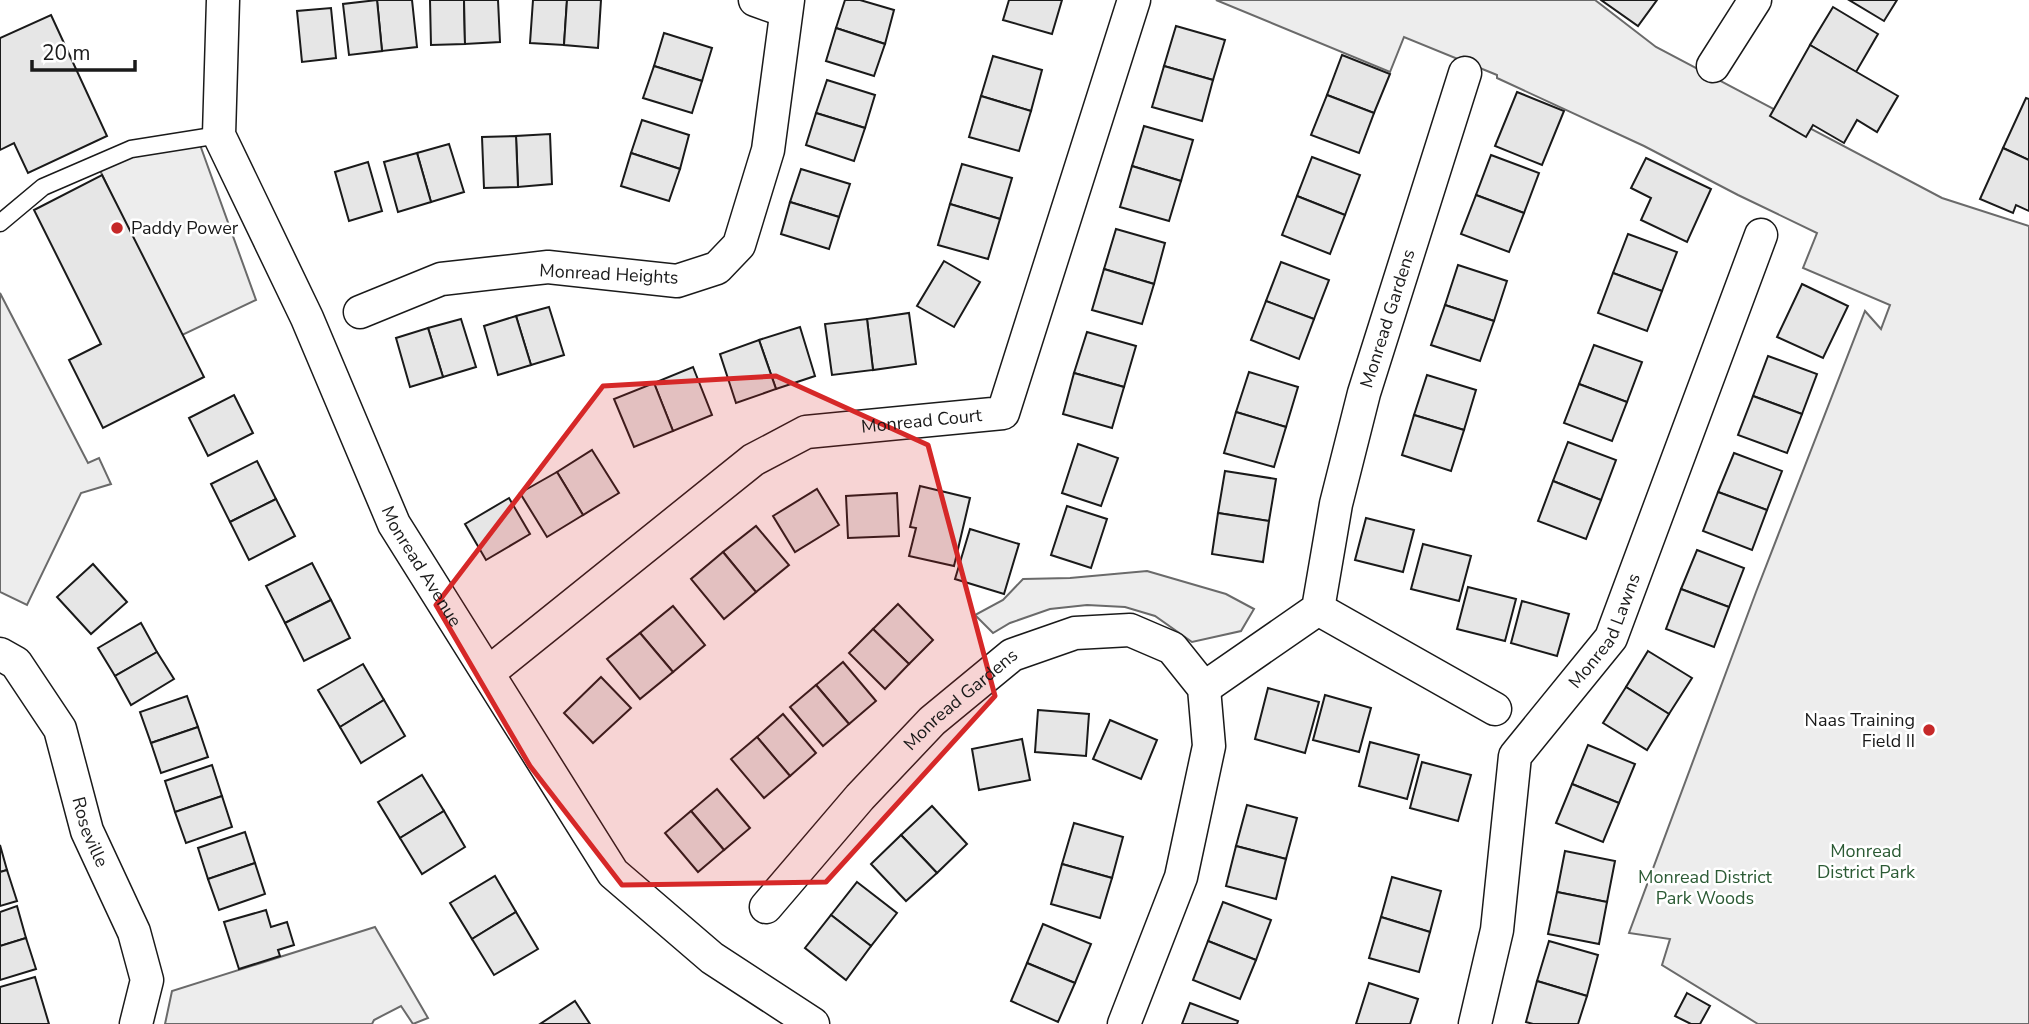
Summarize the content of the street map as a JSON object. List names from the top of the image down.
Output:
{
  "streets": {
    "street": [
      "Monread Heights",
      "Monread Gardens",
      "Monread Court",
      "Monread Avenue",
      "Monread Lawns",
      "Roseville"
    ]
  },
  "crossings": [
    ["Monread Court", "Monread Avenue"]
  ],
  "parks": ["Monread District Park", "Monread District Park Woods"],
  "places": ["Paddy Power", "Naas Training Field II"],
  "scale_bar": "20 m"
}
